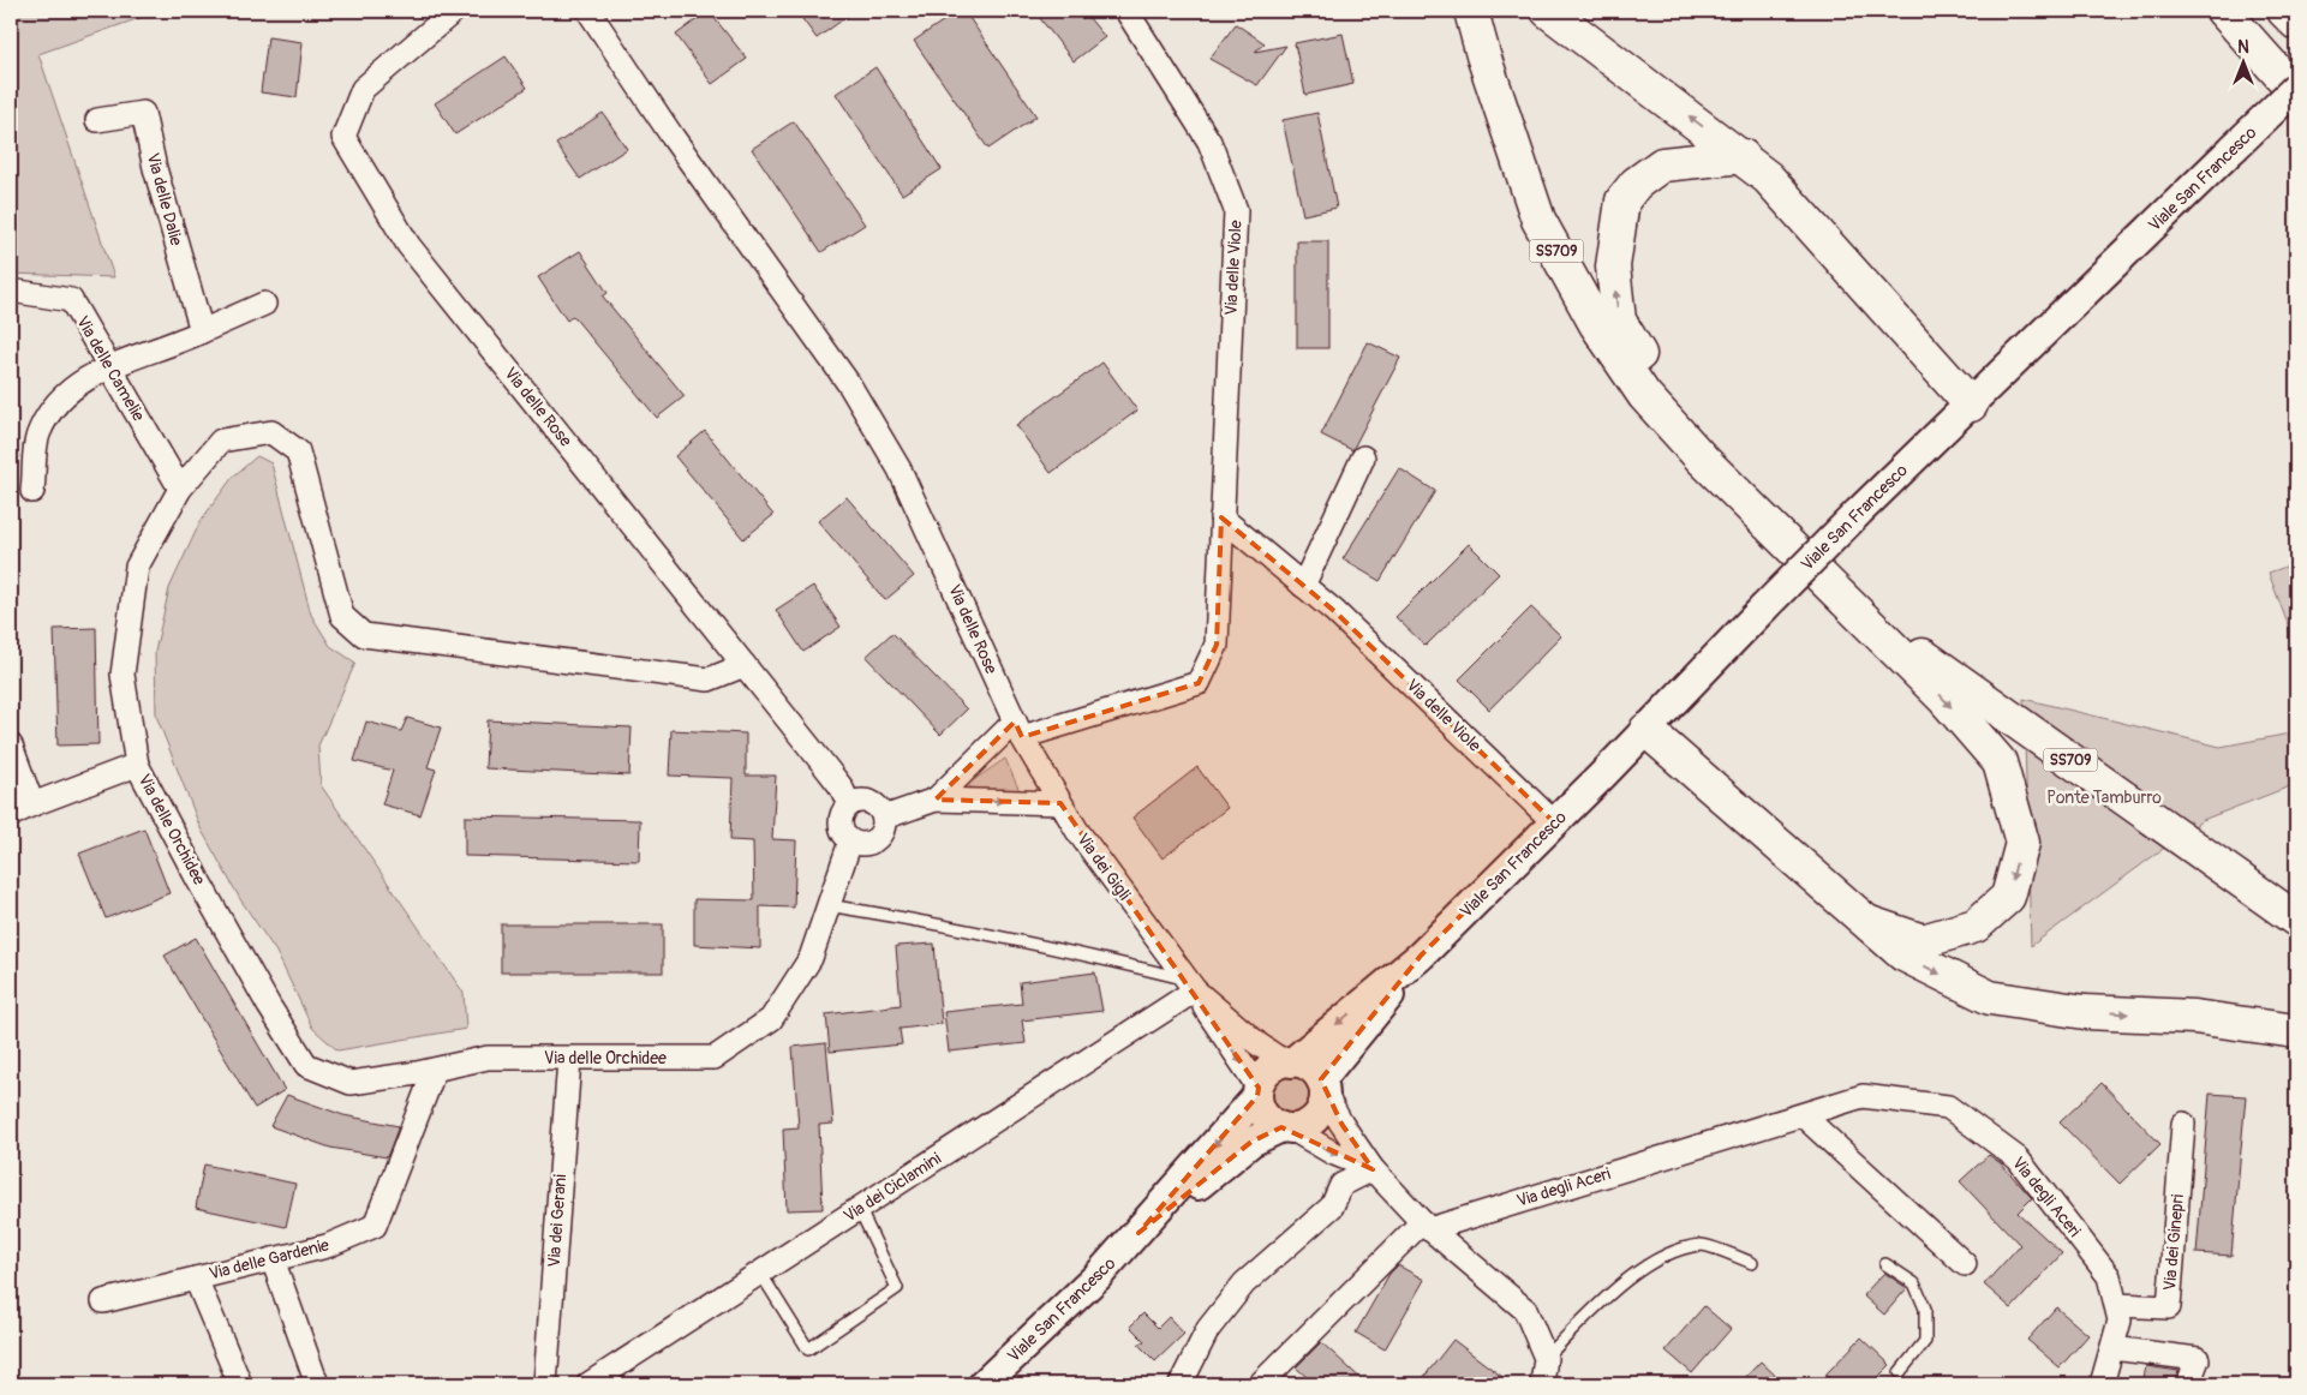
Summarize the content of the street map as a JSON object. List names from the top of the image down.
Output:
{
  "streets": {
    "highway": ["SS709"],
    "street": [
      "Viale San Francesco",
      "Via delle Dalie",
      "Via delle Viole",
      "Via delle Camelie",
      "Via delle Rose",
      "Via delle Orchidee",
      "Via dei Gigli",
      "Via dei Ciclamini",
      "Via degli Aceri",
      "Via dei Gerani",
      "Via dei Ginepri",
      "Via delle Gardenie"
    ]
  },
  "crossings": [
    ["Viale San Francesco", "Via delle Viole"],
    ["Viale San Francesco", "Via dei Gigli"],
    ["Via delle Viole", "Via delle Rose"],
    ["Via delle Viole", "Via dei Gigli"],
    ["Via delle Camelie", "Via delle Orchidee"],
    ["Via delle Rose", "Via delle Orchidee"],
    ["Via delle Rose", "Via dei Gigli"],
    ["Via delle Orchidee", "Via dei Gerani"],
    ["Via delle Orchidee", "Via delle Gardenie"],
    ["Via dei Gigli", "Via dei Ciclamini"],
    ["Via degli Aceri", "Via dei Ginepri"]
  ],
  "parks": ["Ponte Tamburro"],
  "north": "top"
}
